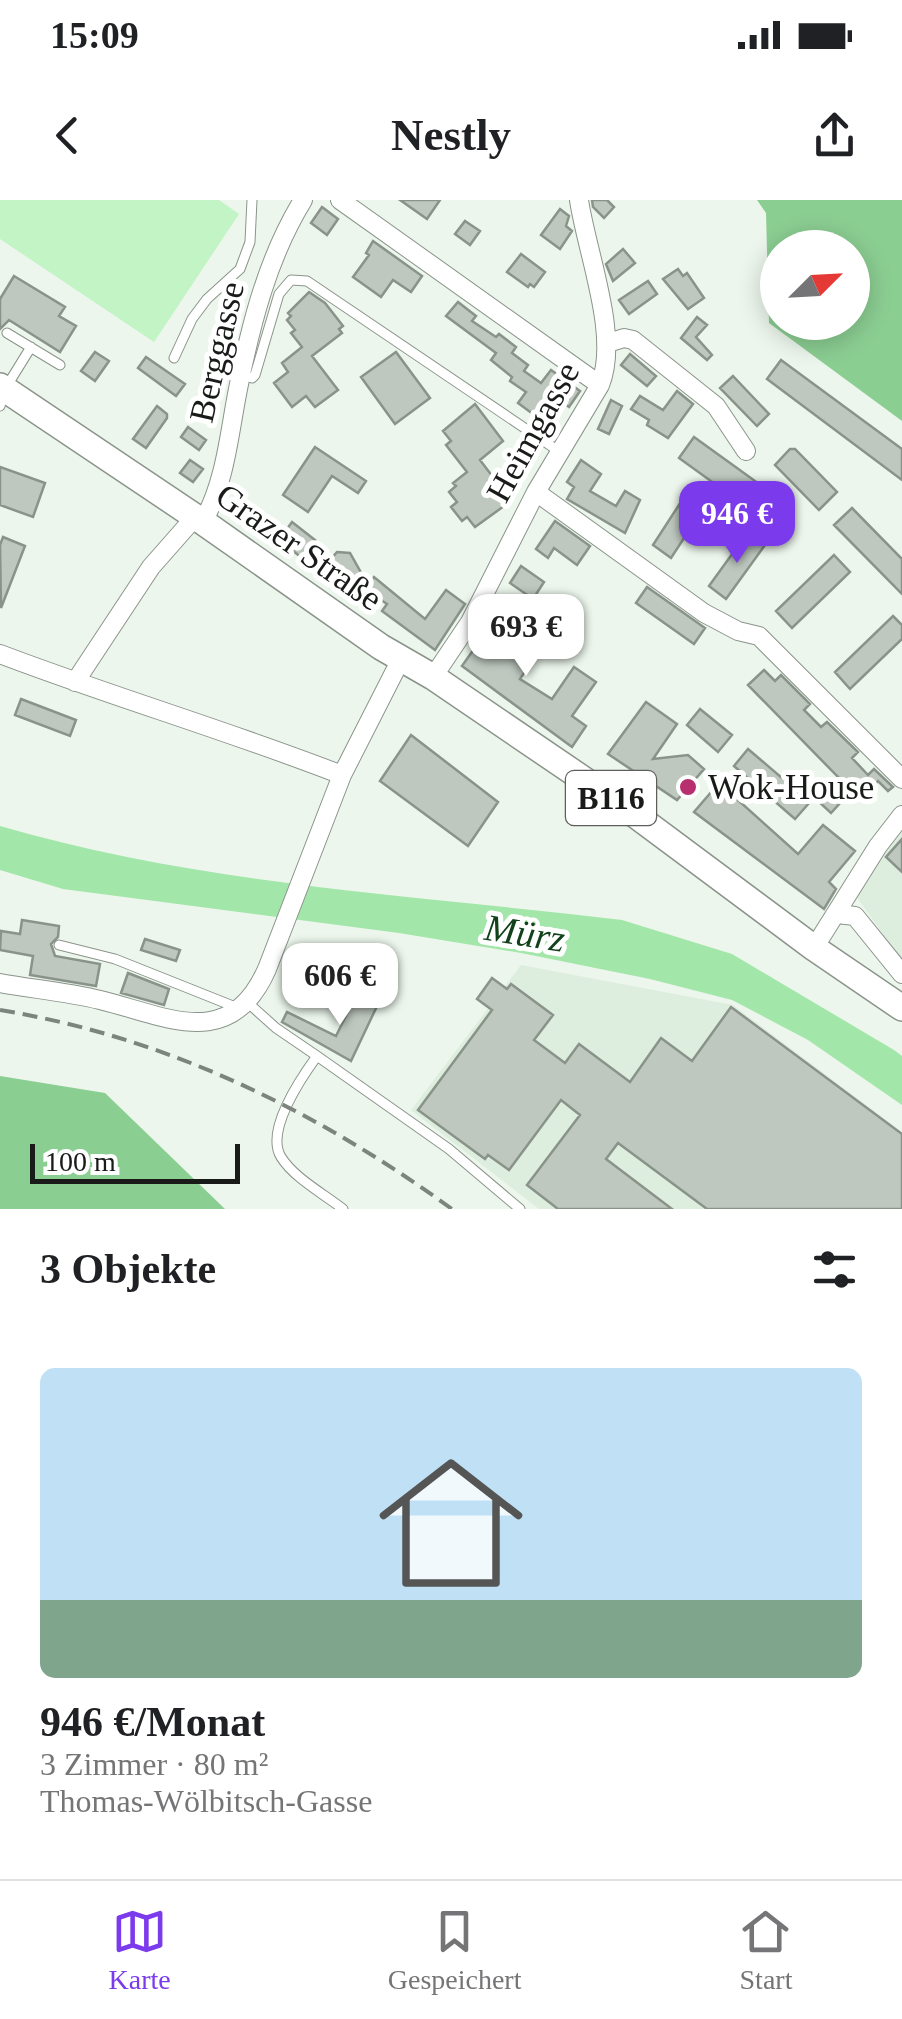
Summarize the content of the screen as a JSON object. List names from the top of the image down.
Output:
{
  "streets": {
    "main road": ["Grazer Straße", "B116"],
    "street": ["Berggasse", "Heimgasse"]
  },
  "crossings": [
    ["Berggasse", "Grazer Straße"],
    ["Heimgasse", "Grazer Straße"]
  ],
  "water": ["Mürz"],
  "places": ["Wok-House"],
  "scale_bar": "100 m",
  "north": "top right",
  "page": {
    "status": "15:09",
    "header": "Nestly",
    "price": ["946 €", "693 €", "606 €"],
    "scale": "100 m",
    "heading": "3 Objekte",
    "list": [
      {
        "name": "946 €/Monat",
        "note": "3 Zimmer · 80 m² · Thomas-Wölbitsch-Gasse"
      }
    ],
    "tabs": ["Karte", "Gespeichert", "Start"]
  }
}
